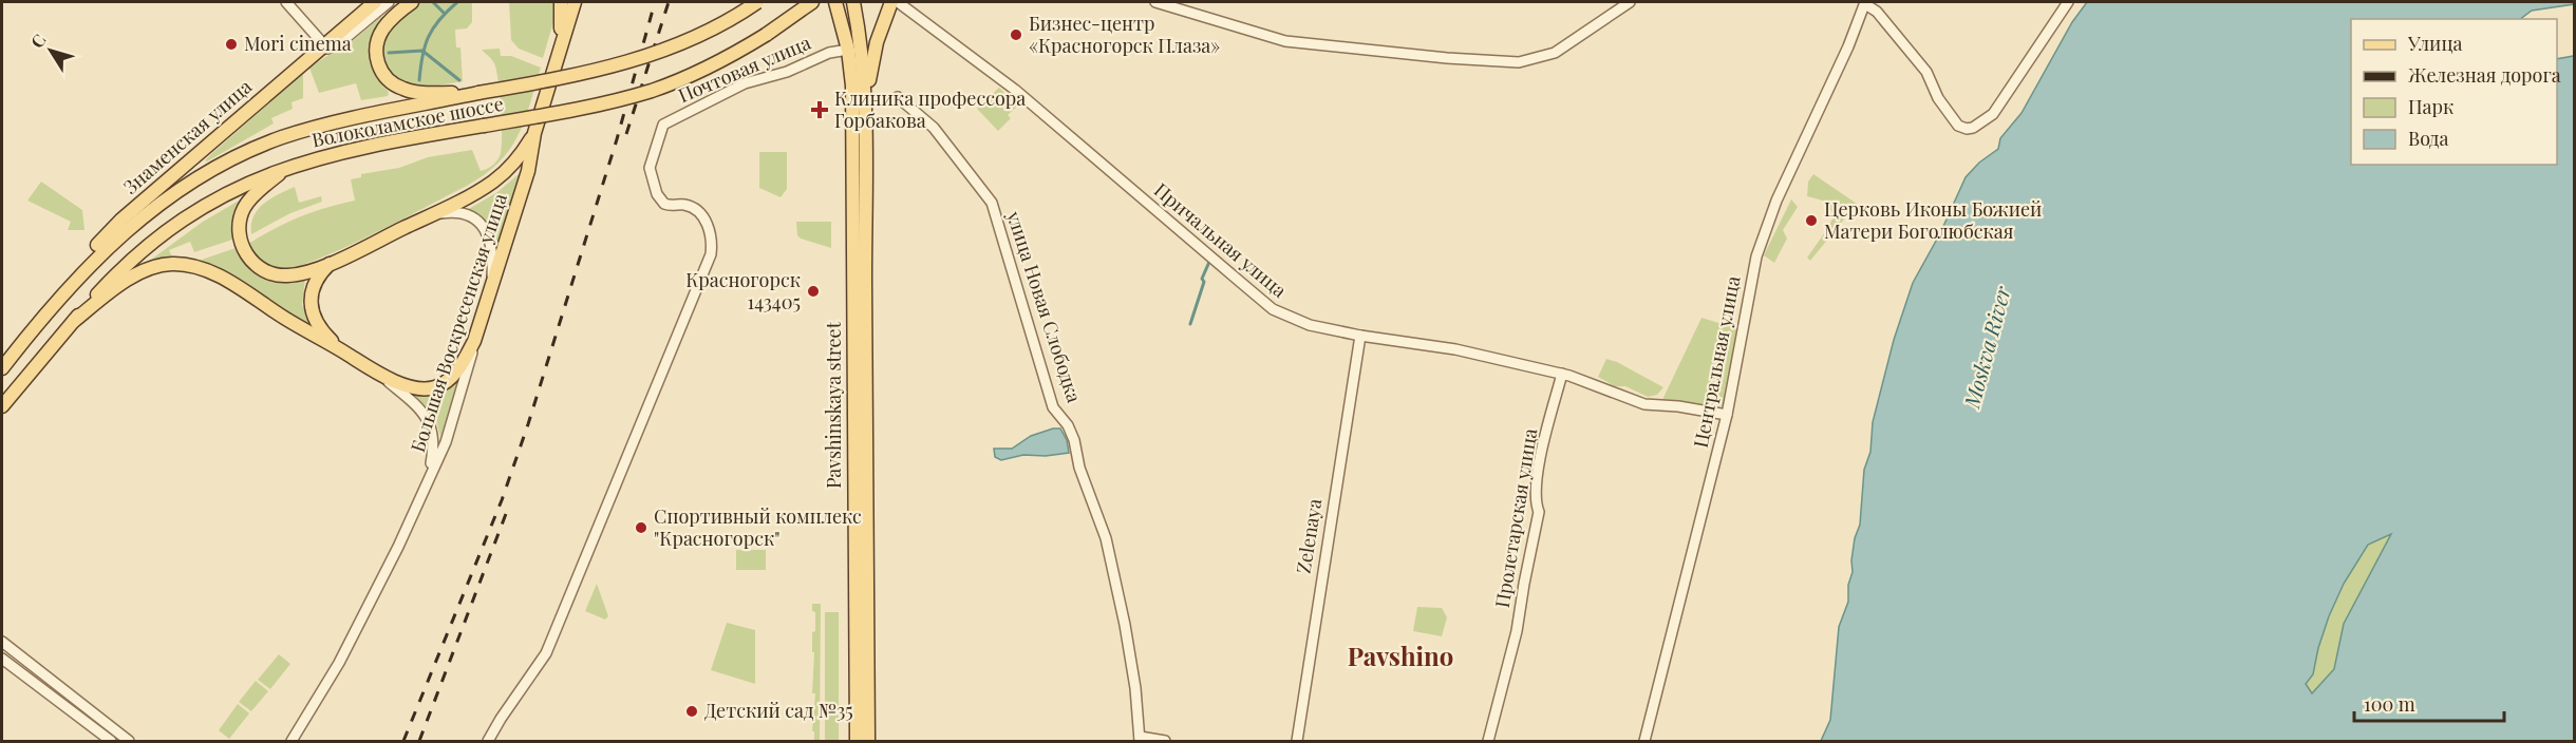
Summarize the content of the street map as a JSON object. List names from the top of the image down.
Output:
{
  "streets": {
    "main road": [
      "Волоколамское шоссе",
      "Знаменская улица",
      "Большая Воскресенская улица",
      "Pavshinskaya street"
    ],
    "street": [
      "Почтовая улица",
      "Причальная улица",
      "улица Новая Слободка",
      "Центральная улица",
      "Пролетарская улица",
      "Zelenaya"
    ]
  },
  "crossings": [
    ["Почтовая улица", "Pavshinskaya street"],
    ["Волоколамское шоссе", "Знаменская улица"],
    ["Причальная улица", "Центральная улица"],
    ["Причальная улица", "Пролетарская улица"],
    ["Причальная улица", "Zelenaya"]
  ],
  "districts": ["Pavshino"],
  "water": ["Moskva River"],
  "places": {
    "other": [
      "Бизнес-центр «Красногорск Плаза»",
      "Mori cinema",
      "Церковь Иконы Божией Матери Боголюбская",
      "Красногорск 143405",
      "Спортивный комплекс \"Красногорск\"",
      "Детский сад №35"
    ],
    "health": ["Клиника профессора Горбакова"]
  },
  "legend": [
    "Улица",
    "Железная дорога",
    "Парк",
    "Вода"
  ],
  "scale_bar": "100 m",
  "north": "top left"
}
